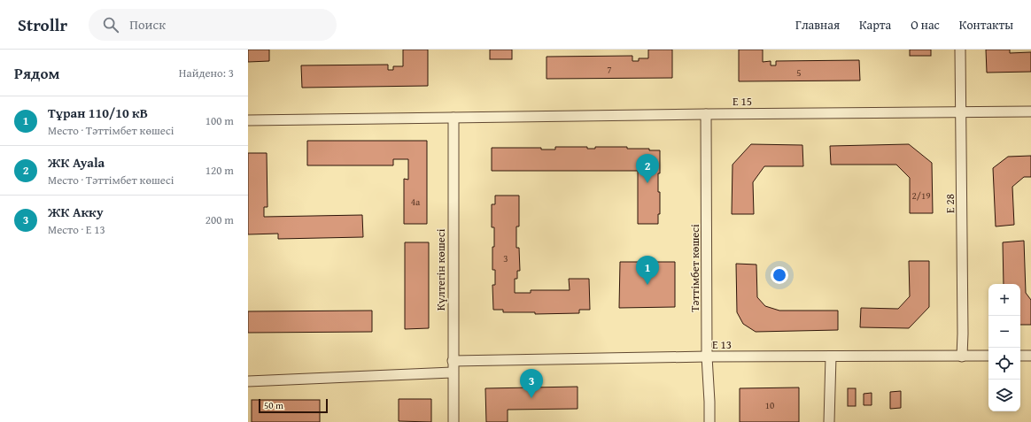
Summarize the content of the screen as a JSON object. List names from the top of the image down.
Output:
{
  "streets": {
    "street": [
      "E 15",
      "E 28",
      "Тәттімбет көшесі",
      "Күлтегін көшесі",
      "E 13"
    ]
  },
  "crossings": [
    ["E 15", "E 28"],
    ["E 15", "Тәттімбет көшесі"],
    ["E 15", "Күлтегін көшесі"],
    ["E 28", "E 13"],
    ["Тәттімбет көшесі", "E 13"],
    ["Күлтегін көшесі", "E 13"]
  ],
  "house_numbers": [
    "7",
    "5",
    "2/19",
    "4а",
    "3",
    "10"
  ],
  "scale_bar": "50 m",
  "page": {
    "header": "Strollr",
    "search": "Поиск",
    "nav": [
      "Главная",
      "Карта",
      "О нас",
      "Контакты"
    ],
    "heading": ["Рядом", "Найдено: 3"],
    "list": [
      {
        "mark": "1",
        "name": "Тұран 110/10 кВ",
        "note": "Место · Тәттімбет көшесі",
        "value": "100 m"
      },
      {
        "mark": "2",
        "name": "ЖК Ayala",
        "note": "Место · Тәттімбет көшесі",
        "value": "120 m"
      },
      {
        "mark": "3",
        "name": "ЖК Акку",
        "note": "Место · E 13",
        "value": "200 m"
      }
    ],
    "pins": ["2", "1", "3"],
    "map_buttons": ["+", "−"],
    "scale": "50 m"
  }
}
